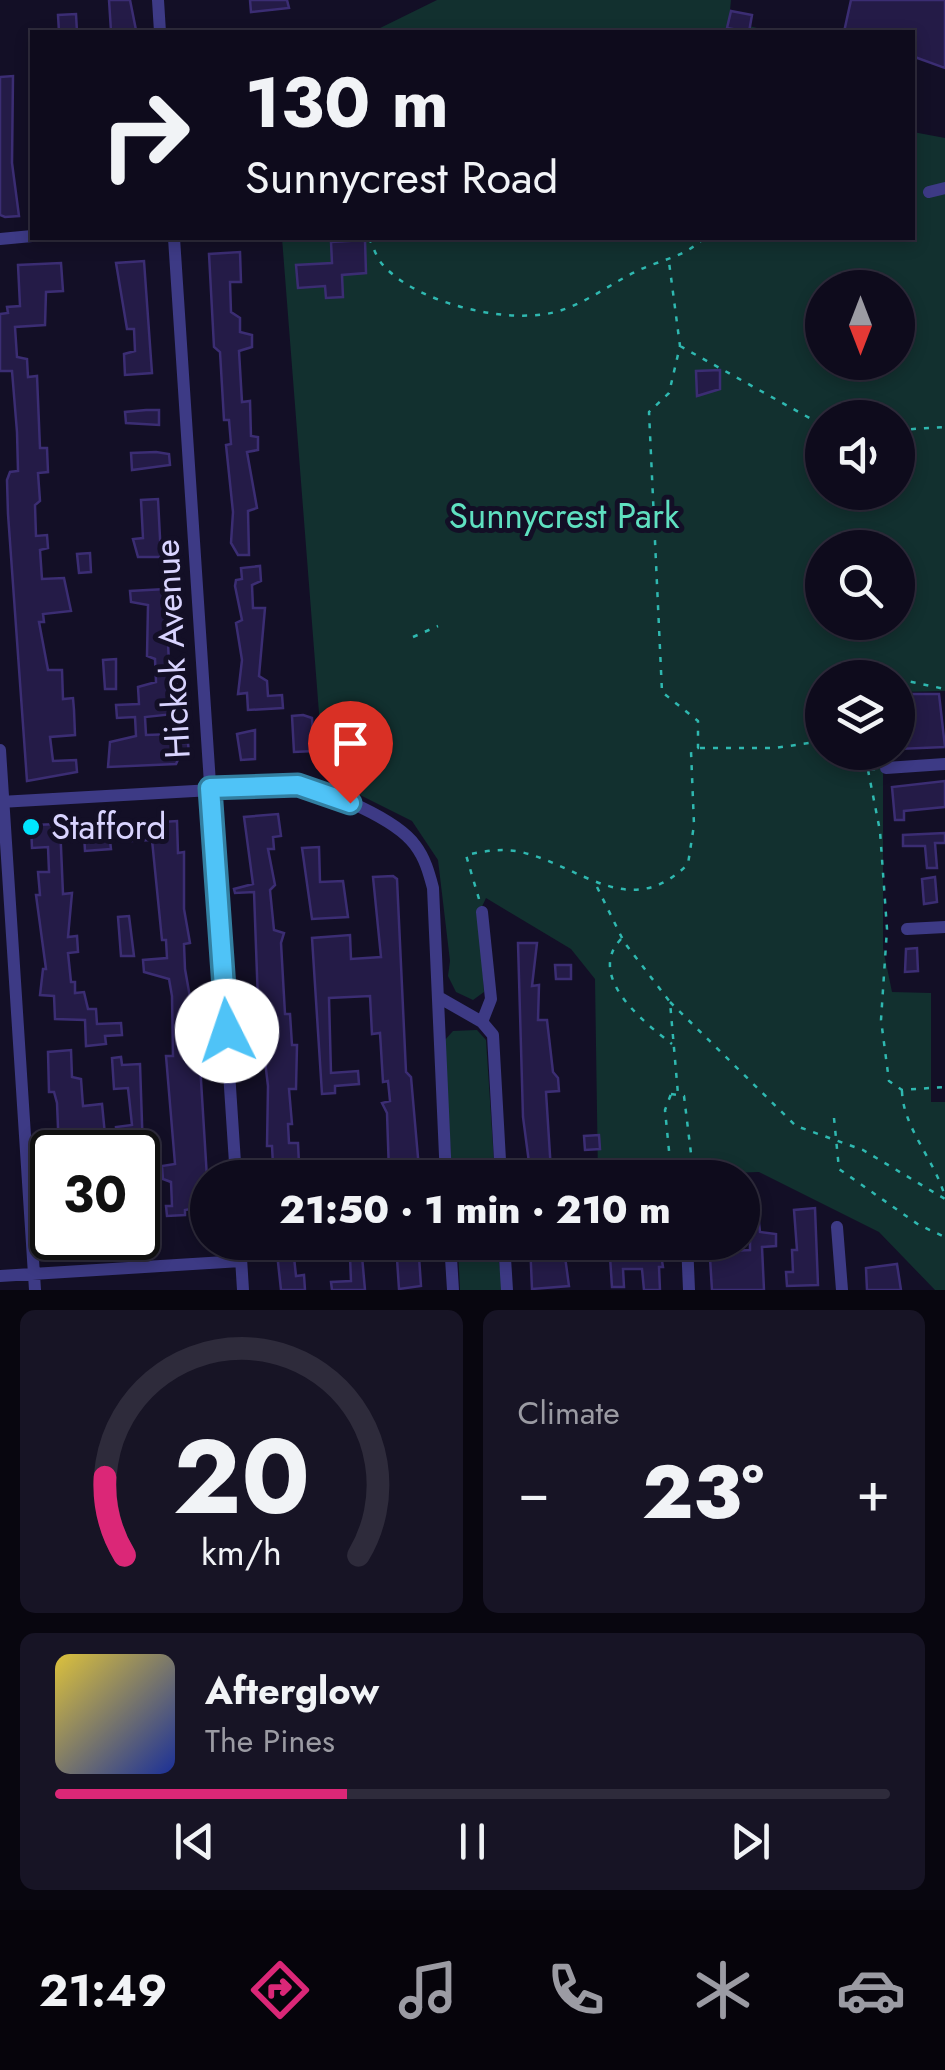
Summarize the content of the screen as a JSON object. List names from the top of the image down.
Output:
{
  "streets": {
    "street": ["Hickok Avenue"]
  },
  "parks": ["Sunnycrest Park"],
  "places": ["Stafford"],
  "north": "bottom",
  "page": {
    "turn": ["130 m", "Sunnycrest Road"],
    "limit": "30",
    "trip": "21:50 · 1 min · 210 m",
    "tile": "Climate",
    "heat": ["−", "23°", "+"],
    "song": ["Afterglow", "The Pines"],
    "tabs": "21:49",
    "gauge": ["20", "km/h"]
  }
}
